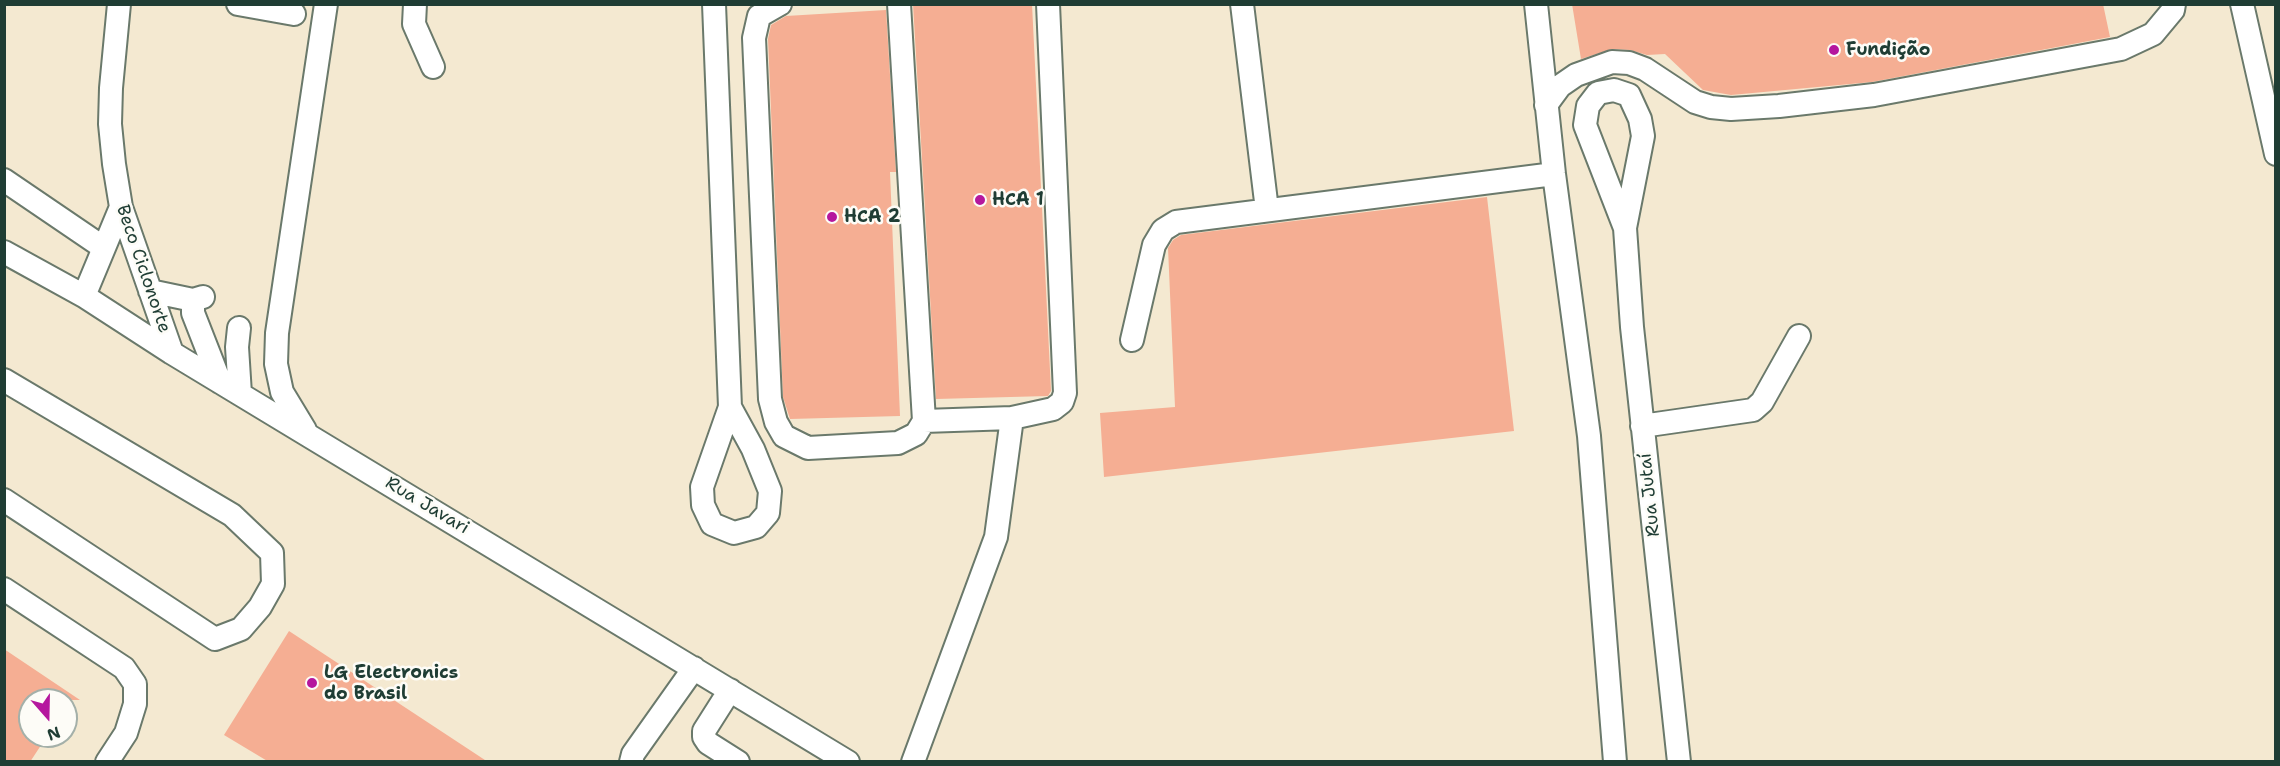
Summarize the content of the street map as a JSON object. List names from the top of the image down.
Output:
{
  "streets": {
    "street": ["Beco Ciclonorte", "Rua Jutaí", "Rua Javari"]
  },
  "crossings": [
    ["Beco Ciclonorte", "Rua Javari"]
  ],
  "places": [
    "Fundição",
    "HCA 1",
    "HCA 2",
    "LG Electronics do Brasil"
  ],
  "north": "bottom"
}
